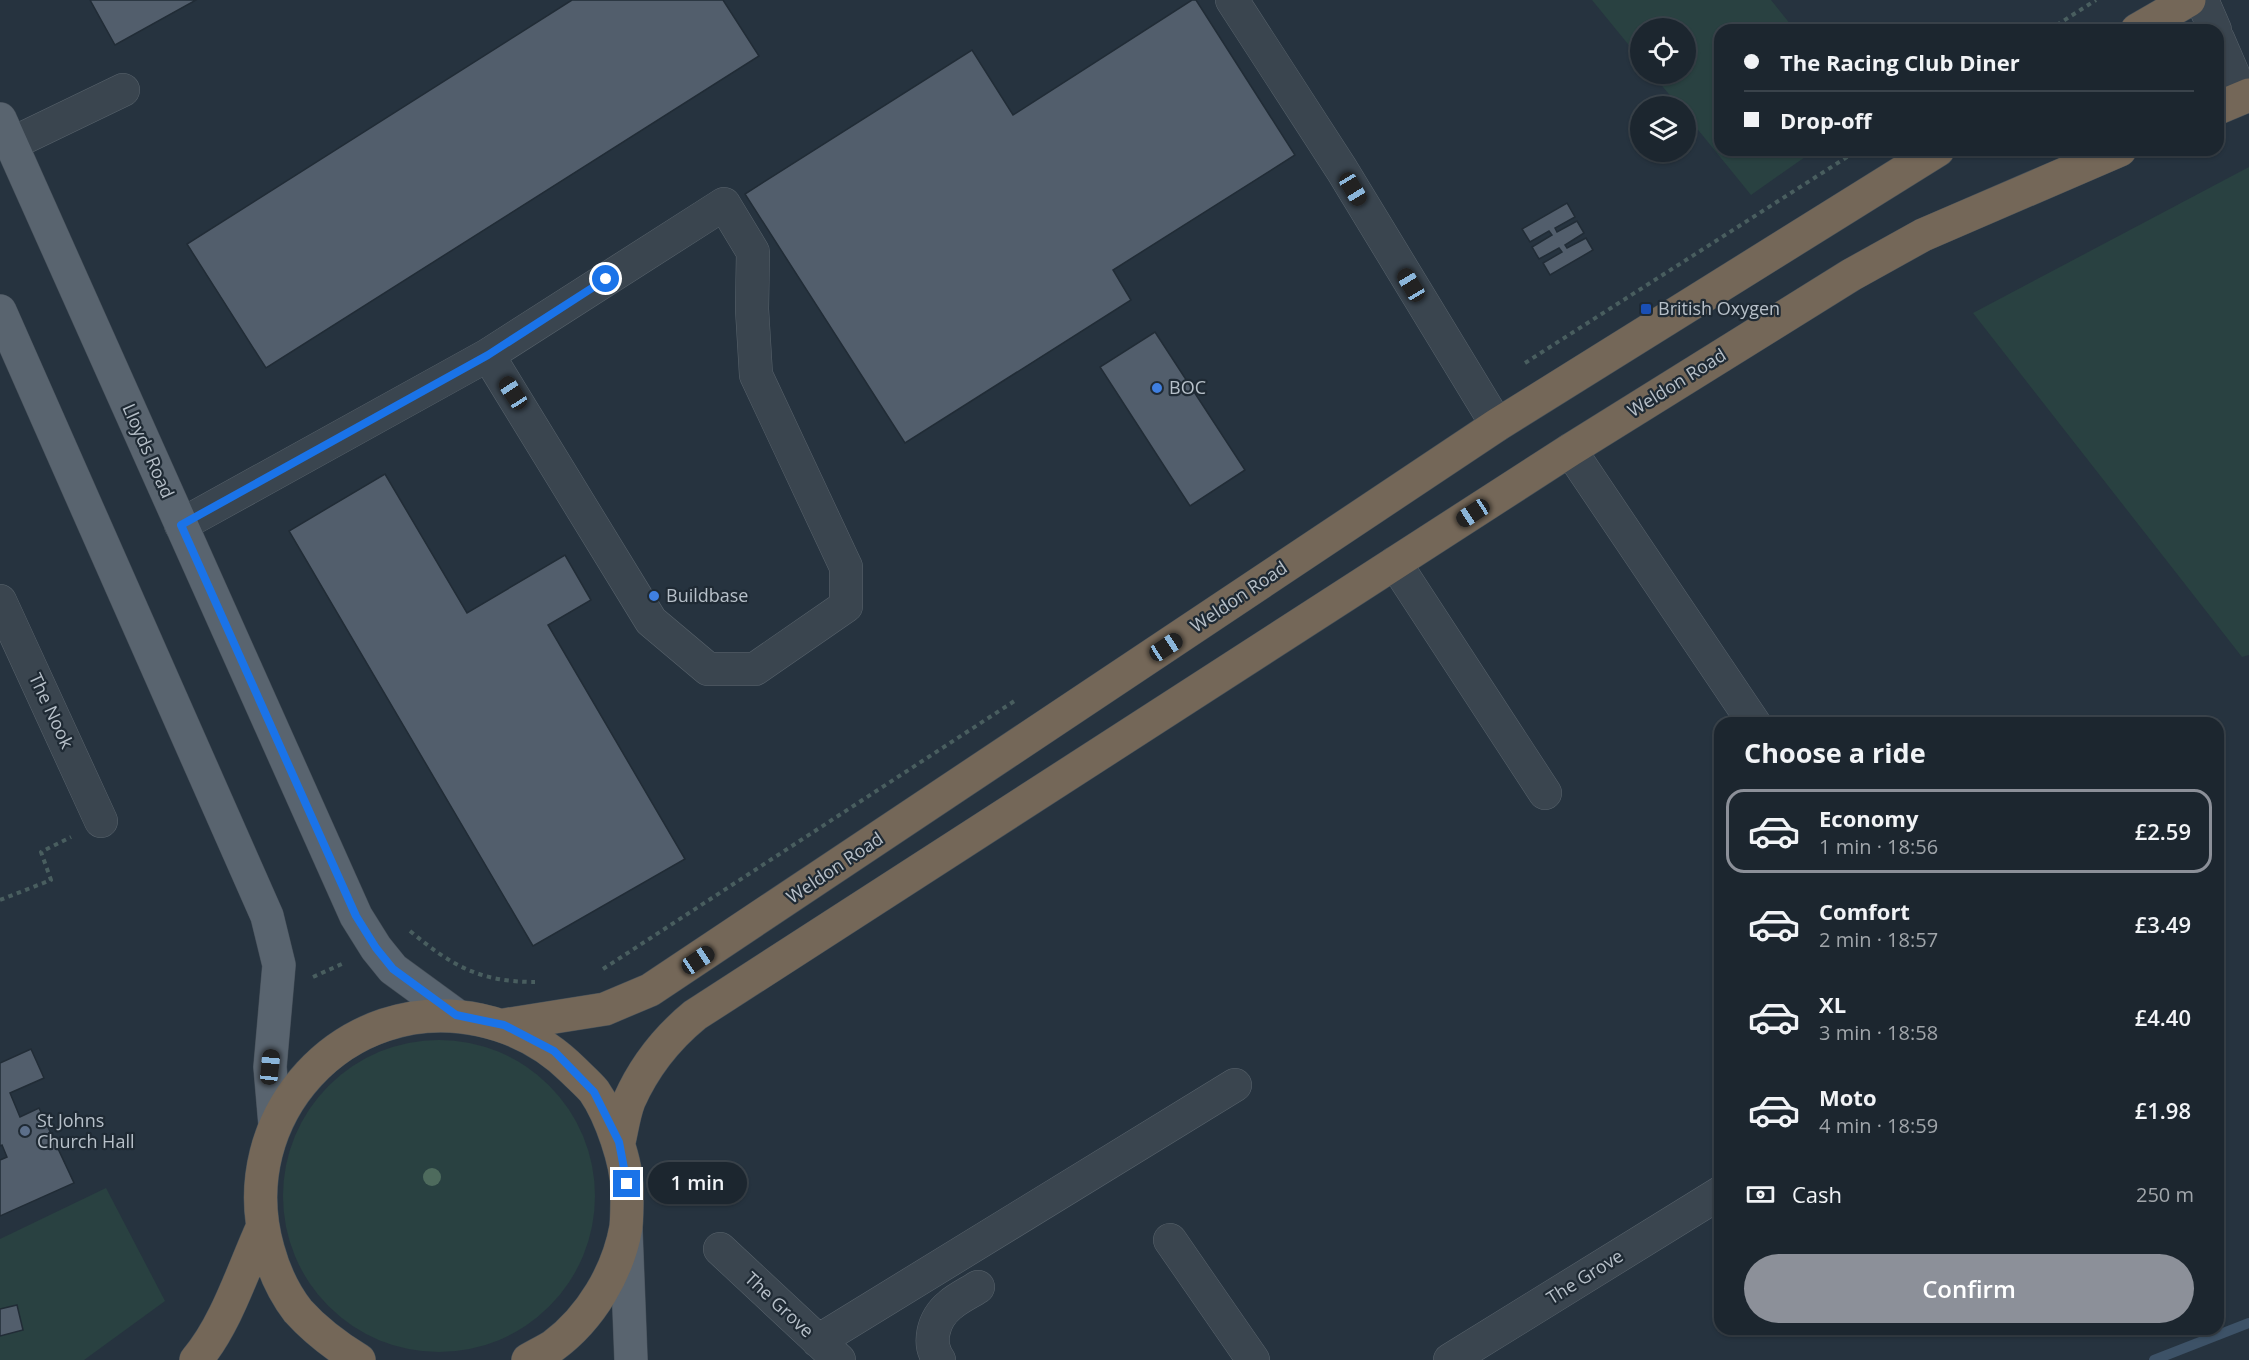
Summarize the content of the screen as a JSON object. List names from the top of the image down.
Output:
{
  "streets": {
    "highway": ["Weldon Road"],
    "main road": ["Lloyds Road"],
    "street": ["The Nook", "The Grove"]
  },
  "places": {
    "transit": ["British Oxygen"],
    "other": ["BOC", "Buildbase", "St Johns Church Hall"]
  },
  "page": {
    "banner": ["The Racing Club Diner", "Drop-off"],
    "heading": "Choose a ride",
    "list": [
      {
        "name": "Economy",
        "note": "1 min · 18:56",
        "value": "£2.59"
      },
      {
        "name": "Comfort",
        "note": "2 min · 18:57",
        "value": "£3.49"
      },
      {
        "name": "XL",
        "note": "3 min · 18:58",
        "value": "£4.40"
      },
      {
        "name": "Moto",
        "note": "4 min · 18:59",
        "value": "£1.98"
      }
    ],
    "pay": ["Cash", "250 m"],
    "bubble": "1 min",
    "buttons": "Confirm"
  }
}
